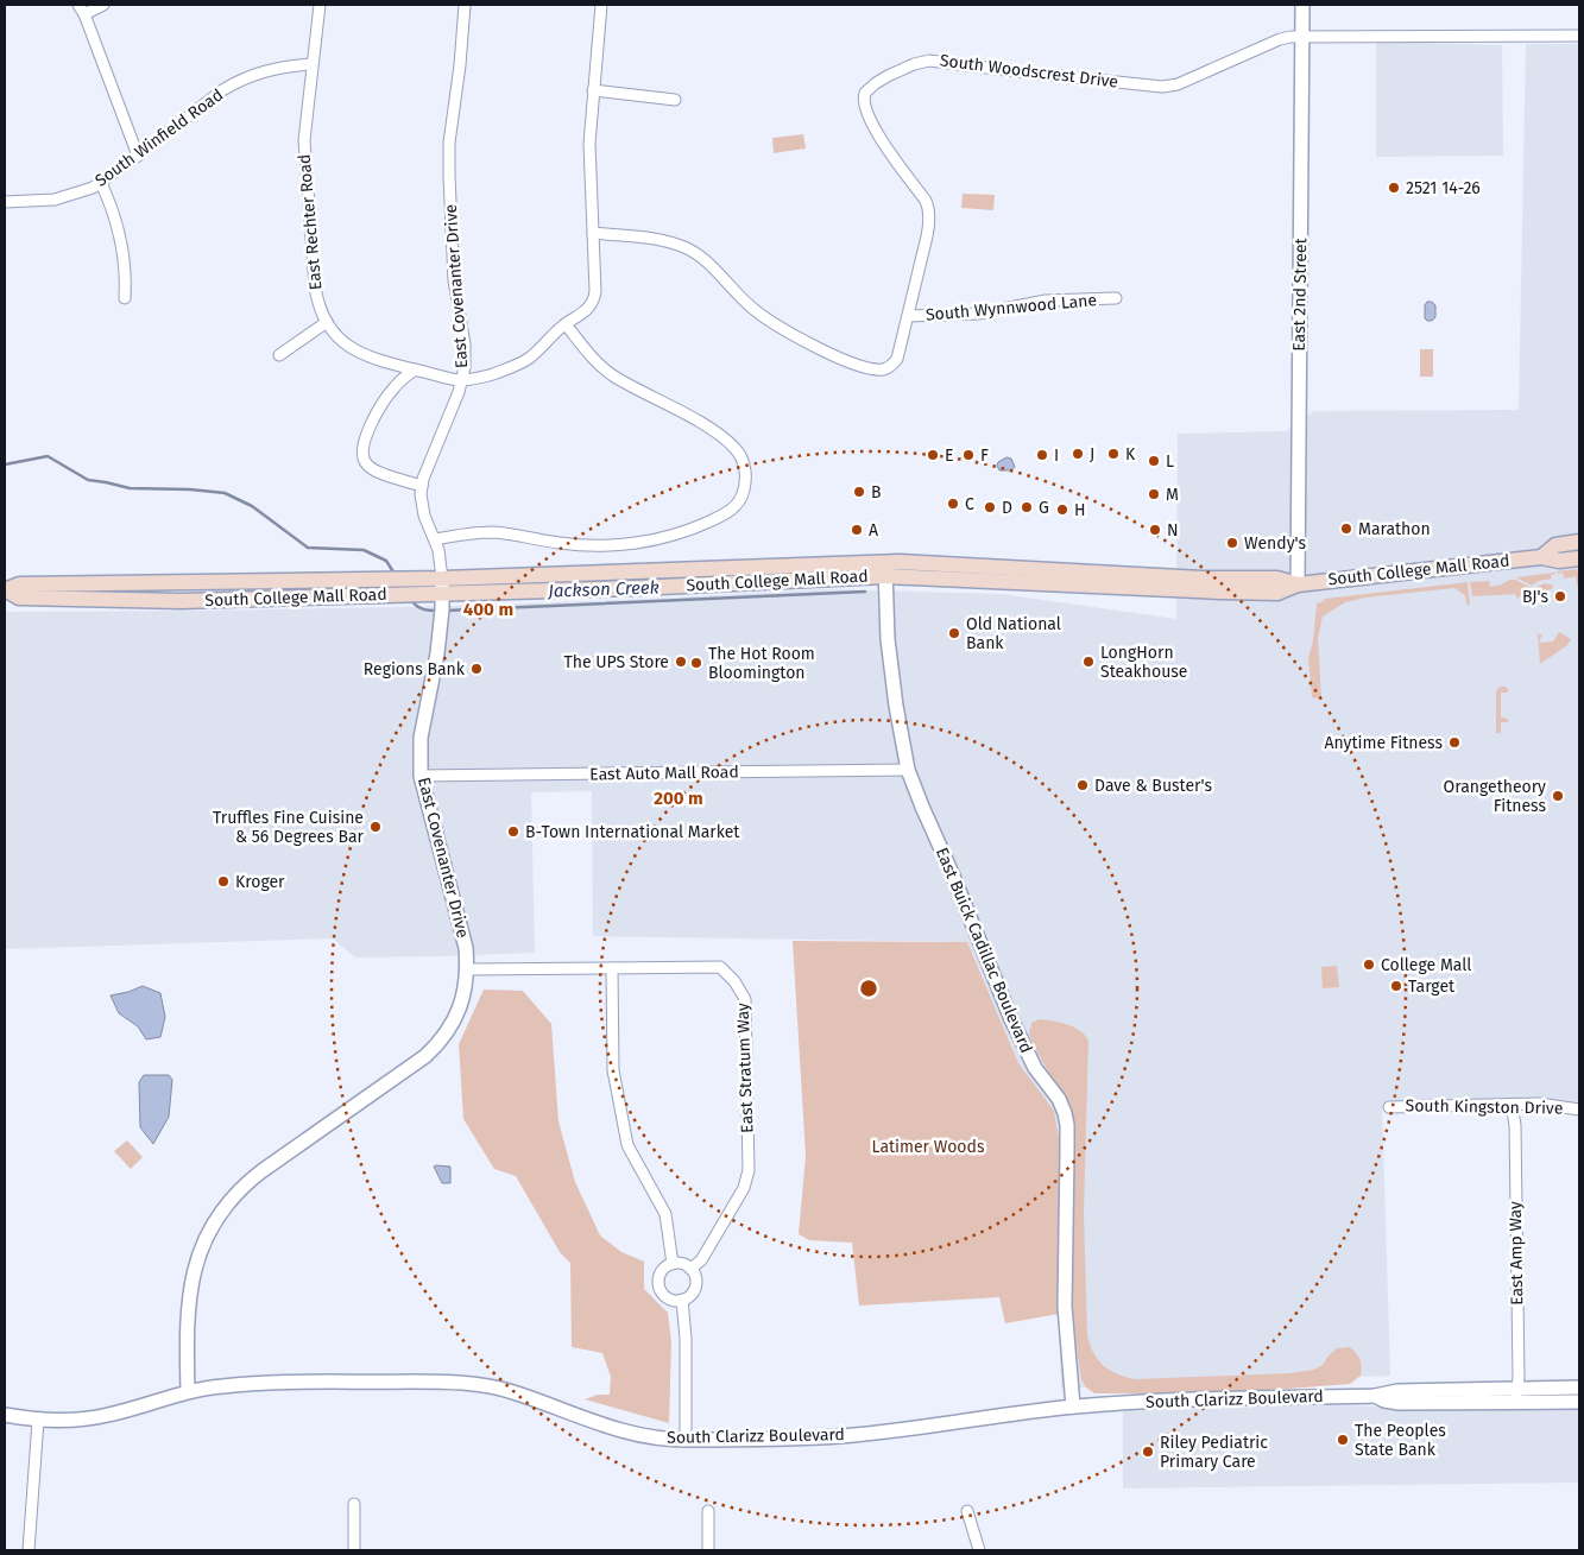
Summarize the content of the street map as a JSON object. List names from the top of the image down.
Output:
{
  "streets": {
    "main road": ["South College Mall Road"],
    "street": [
      "South Woodscrest Drive",
      "South Winfield Road",
      "East Rechter Road",
      "East Covenanter Drive",
      "East 2nd Street",
      "South Wynnwood Lane",
      "East Auto Mall Road",
      "East Buick Cadillac Boulevard",
      "East Stratum Way",
      "South Kingston Drive",
      "East Amp Way",
      "South Clarizz Boulevard"
    ]
  },
  "crossings": [
    ["South Woodscrest Drive", "East 2nd Street"],
    ["South Woodscrest Drive", "South Wynnwood Lane"],
    ["South Winfield Road", "East Rechter Road"],
    ["East Rechter Road", "East Covenanter Drive"],
    ["East Covenanter Drive", "South College Mall Road"],
    ["East Covenanter Drive", "East Auto Mall Road"],
    ["East Covenanter Drive", "East Stratum Way"],
    ["East Covenanter Drive", "South Clarizz Boulevard"],
    ["East 2nd Street", "South College Mall Road"],
    ["South College Mall Road", "East Buick Cadillac Boulevard"],
    ["East Auto Mall Road", "East Buick Cadillac Boulevard"],
    ["East Buick Cadillac Boulevard", "South Clarizz Boulevard"],
    ["South Kingston Drive", "East Amp Way"],
    ["East Amp Way", "South Clarizz Boulevard"]
  ],
  "water": ["Jackson Creek"],
  "parks": ["Latimer Woods"],
  "places": [
    "2521 14-26",
    "J",
    "K",
    "E",
    "F",
    "I",
    "L",
    "B",
    "M",
    "C",
    "D",
    "G",
    "H",
    "Marathon",
    "A",
    "N",
    "Wendy's",
    "BJ's",
    "Old National Bank",
    "The UPS Store",
    "LongHorn Steakhouse",
    "The Hot Room Bloomington",
    "Regions Bank",
    "Anytime Fitness",
    "Dave & Buster's",
    "Orangetheory Fitness",
    "Truffles Fine Cuisine & 56 Degrees Bar",
    "B-Town International Market",
    "Kroger",
    "College Mall",
    "Target",
    "The Peoples State Bank",
    "Riley Pediatric Primary Care"
  ],
  "rings": ["400 m", "200 m"]
}
